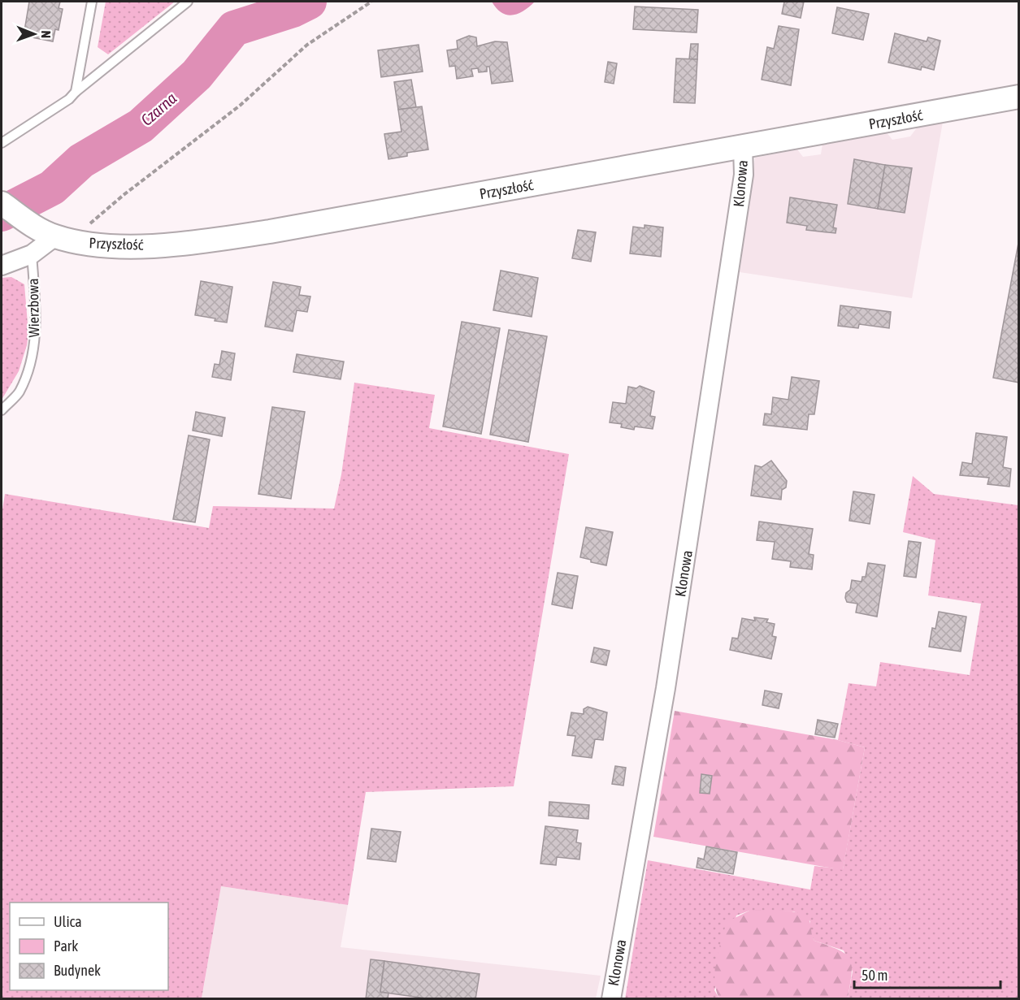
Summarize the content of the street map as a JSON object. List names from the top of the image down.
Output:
{
  "streets": {
    "street": ["Przyszłość", "Klonowa"],
    "lane": ["Wierzbowa"]
  },
  "crossings": [
    ["Przyszłość", "Klonowa"]
  ],
  "water": ["Czarna"],
  "legend": ["Ulica", "Park", "Budynek"],
  "scale_bar": "50 m",
  "north": "right"
}
